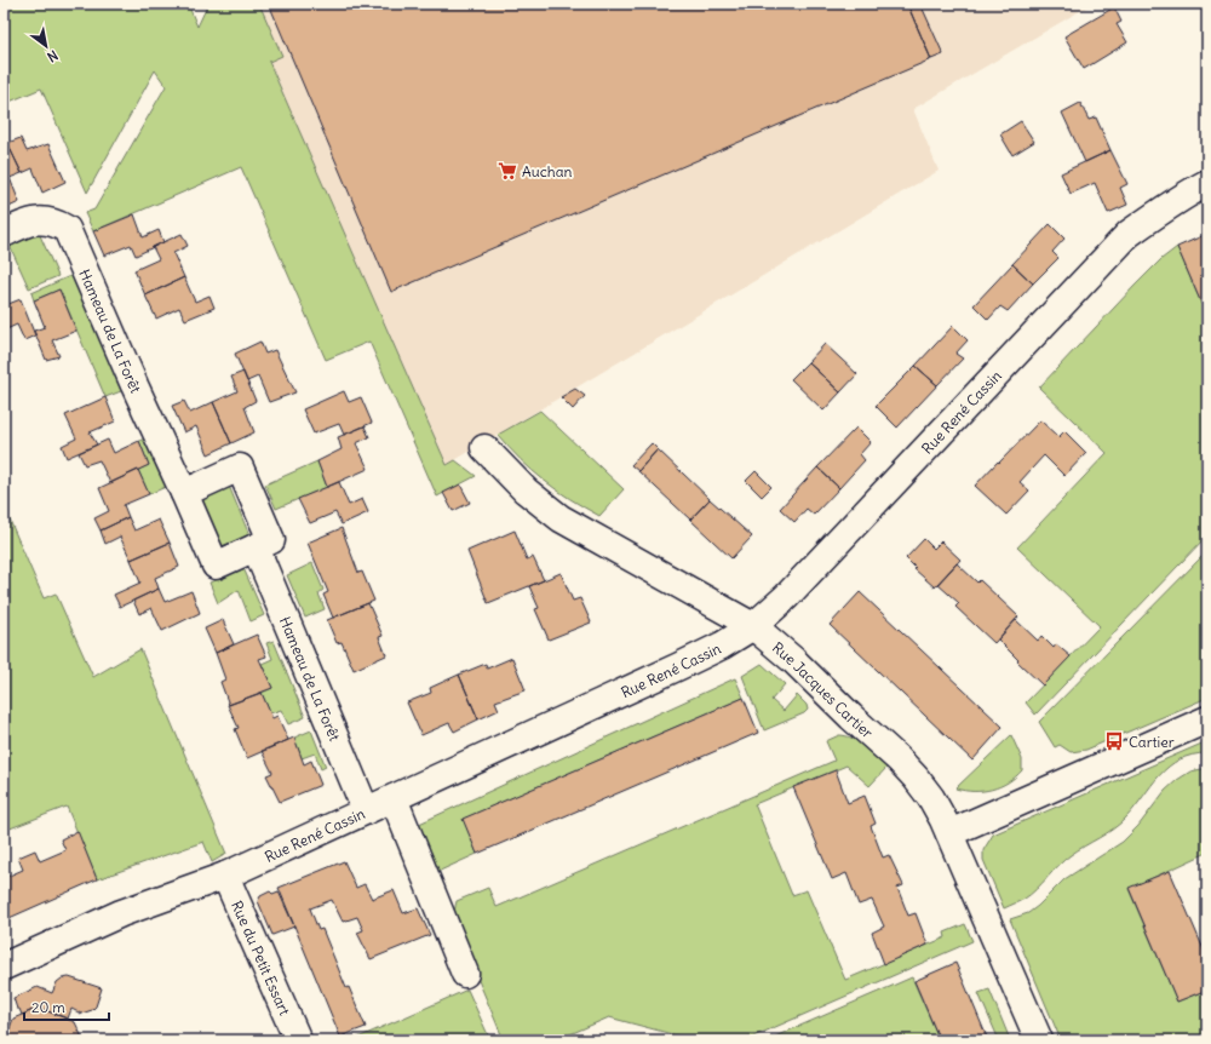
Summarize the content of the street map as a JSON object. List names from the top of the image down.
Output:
{
  "streets": {
    "street": [
      "Hameau de La Forêt",
      "Rue René Cassin",
      "Rue Jacques Cartier",
      "Rue du Petit Essart"
    ]
  },
  "crossings": [
    ["Hameau de La Forêt", "Rue René Cassin"],
    ["Rue René Cassin", "Rue Jacques Cartier"],
    ["Rue René Cassin", "Rue du Petit Essart"]
  ],
  "places": {
    "supermarket": ["Auchan"],
    "bus stop": ["Cartier"]
  },
  "scale_bar": "20 m",
  "north": "bottom right"
}
